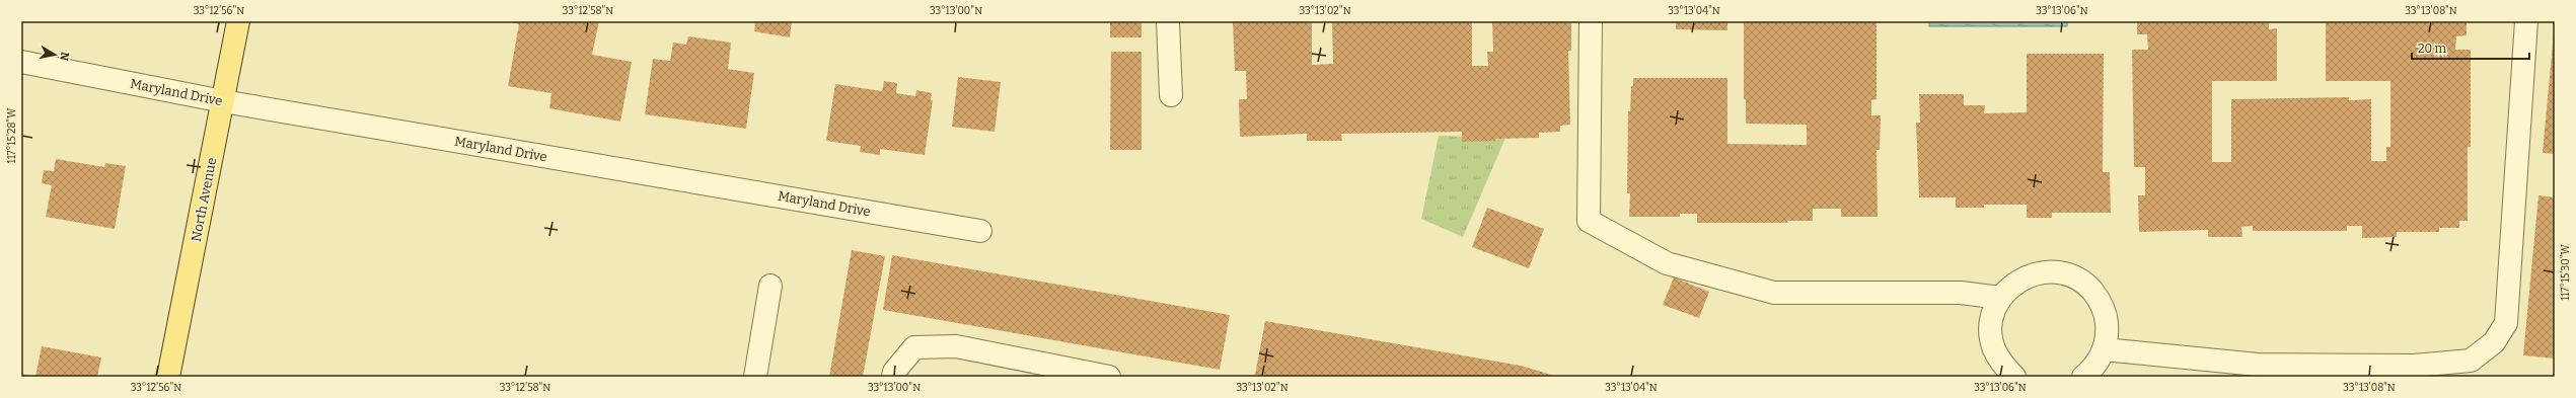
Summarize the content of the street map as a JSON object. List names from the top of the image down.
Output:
{
  "streets": {
    "main road": ["North Avenue"],
    "street": ["Maryland Drive"]
  },
  "crossings": [
    ["Maryland Drive", "North Avenue"]
  ],
  "scale_bar": "20 m",
  "north": "right",
  "coordinates": [
    "33°12'56\"N",
    "33°12'58\"N",
    "33°13'00\"N",
    "33°13'02\"N",
    "33°13'04\"N",
    "33°13'06\"N",
    "33°13'08\"N",
    "117°15'28\"W",
    "117°15'30\"W"
  ]
}
